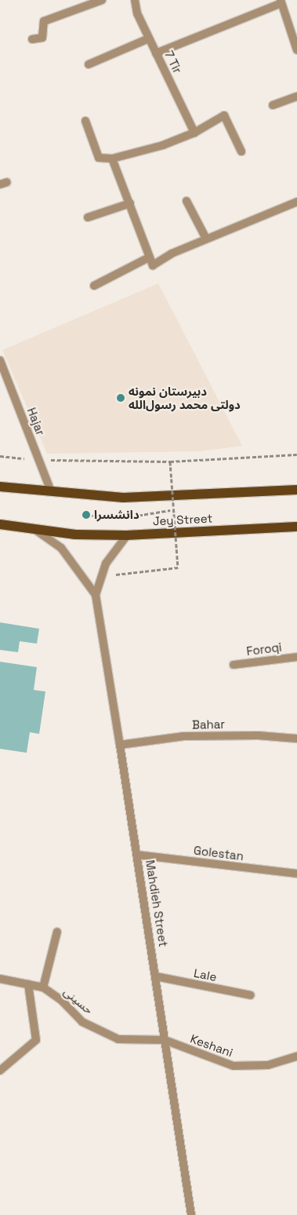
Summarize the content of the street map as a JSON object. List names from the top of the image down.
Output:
{
  "streets": {
    "main road": ["Jey Street"],
    "street": [
      "7 Tir",
      "Hajar",
      "Foroqi",
      "Bahar",
      "Golestan",
      "Mahdieh Street",
      "Lale",
      "حسینی",
      "Keshani"
    ]
  },
  "crossings": [
    ["Hajar", "Jey Street"],
    ["Bahar", "Mahdieh Street"],
    ["Golestan", "Mahdieh Street"],
    ["Mahdieh Street", "Lale"],
    ["Mahdieh Street", "حسینی"],
    ["Mahdieh Street", "Keshani"],
    ["حسینی", "Keshani"]
  ],
  "places": ["دبیرستان نمونه دولتی محمد رسول‌الله", "دانشسرا"]
}
